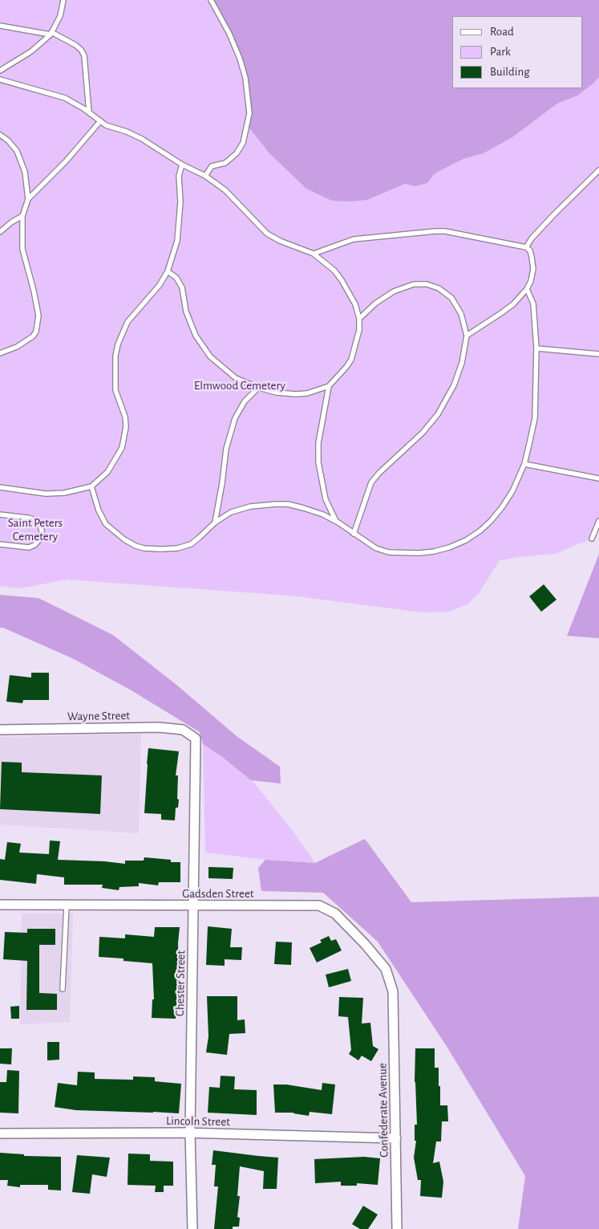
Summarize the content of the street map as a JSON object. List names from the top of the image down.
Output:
{
  "streets": {
    "street": [
      "Wayne Street",
      "Gadsden Street",
      "Chester Street",
      "Confederate Avenue",
      "Lincoln Street"
    ]
  },
  "crossings": [
    ["Wayne Street", "Chester Street"],
    ["Gadsden Street", "Chester Street"],
    ["Gadsden Street", "Confederate Avenue"],
    ["Chester Street", "Lincoln Street"],
    ["Confederate Avenue", "Lincoln Street"]
  ],
  "parks": ["Elmwood Cemetery", "Saint Peters Cemetery"],
  "legend": ["Road", "Park", "Building"]
}
